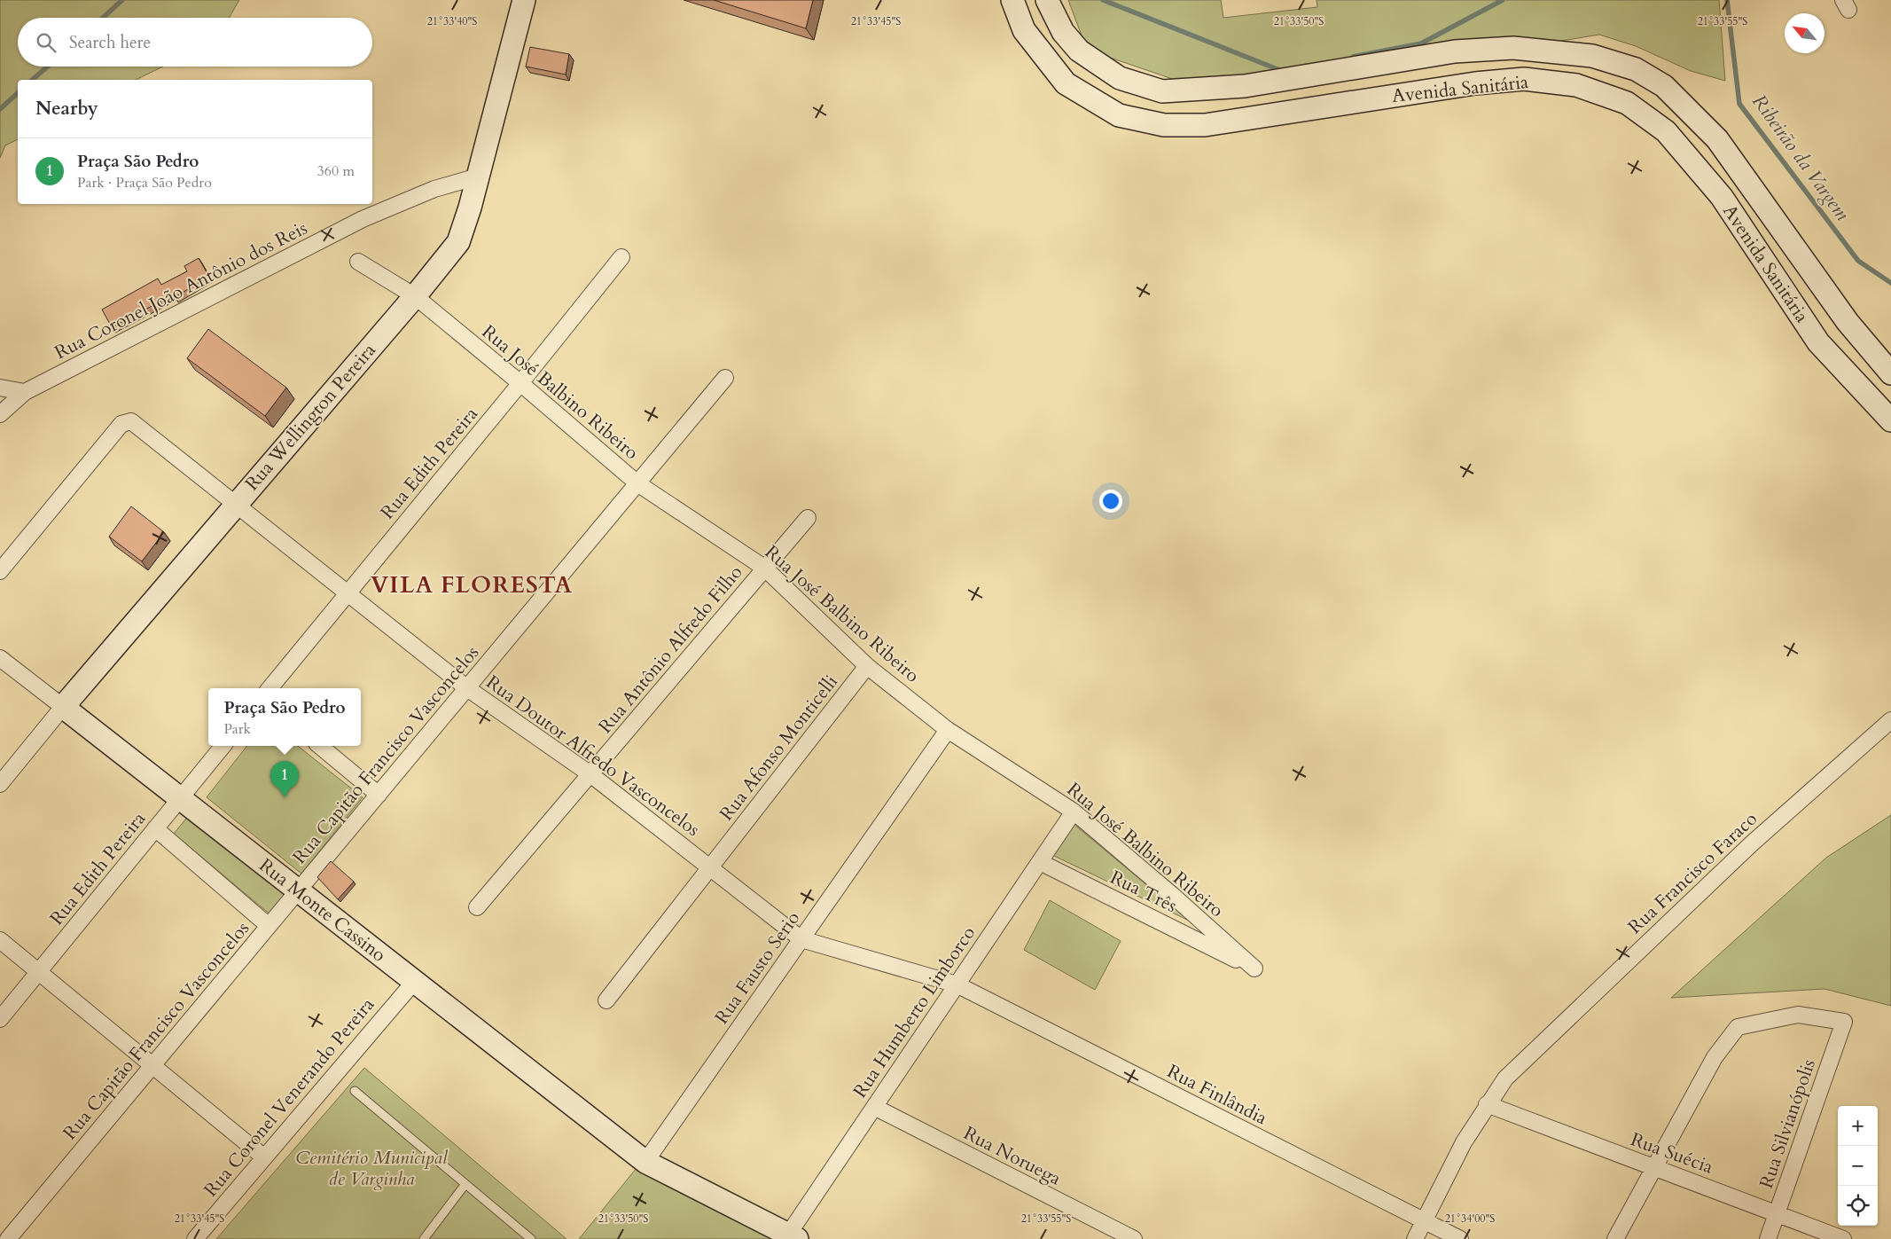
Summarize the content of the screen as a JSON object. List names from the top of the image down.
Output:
{
  "streets": {
    "street": [
      "Avenida Sanitária",
      "Rua Coronel João Antônio dos Reis",
      "Rua José Balbino Ribeiro",
      "Rua Wellington Pereira",
      "Rua Edith Pereira",
      "Rua Antônio Alfredo Filho",
      "Rua Afonso Monticelli",
      "Rua Capitão Francisco Vasconcelos",
      "Rua Doutor Alfredo Vasconcelos",
      "Rua Francisco Faraco",
      "Rua Três",
      "Rua Monte Cassino",
      "Rua Fausto Serio",
      "Rua Humberto Limborco",
      "Rua Finlândia",
      "Rua Coronel Venerando Pereira",
      "Rua Silvianópolis",
      "Rua Suécia",
      "Rua Noruega"
    ]
  },
  "crossings": [
    ["Rua Coronel João Antônio dos Reis", "Rua Wellington Pereira"],
    ["Rua José Balbino Ribeiro", "Rua Wellington Pereira"],
    ["Rua José Balbino Ribeiro", "Rua Edith Pereira"],
    ["Rua José Balbino Ribeiro", "Rua Antônio Alfredo Filho"],
    ["Rua José Balbino Ribeiro", "Rua Afonso Monticelli"],
    ["Rua José Balbino Ribeiro", "Rua Capitão Francisco Vasconcelos"],
    ["Rua José Balbino Ribeiro", "Rua Três"],
    ["Rua José Balbino Ribeiro", "Rua Fausto Serio"],
    ["Rua José Balbino Ribeiro", "Rua Humberto Limborco"],
    ["Rua Wellington Pereira", "Rua Doutor Alfredo Vasconcelos"],
    ["Rua Wellington Pereira", "Rua Monte Cassino"],
    ["Rua Edith Pereira", "Rua Doutor Alfredo Vasconcelos"],
    ["Rua Edith Pereira", "Rua Monte Cassino"],
    ["Rua Antônio Alfredo Filho", "Rua Doutor Alfredo Vasconcelos"],
    ["Rua Afonso Monticelli", "Rua Doutor Alfredo Vasconcelos"],
    ["Rua Capitão Francisco Vasconcelos", "Rua Doutor Alfredo Vasconcelos"],
    ["Rua Capitão Francisco Vasconcelos", "Rua Monte Cassino"],
    ["Rua Doutor Alfredo Vasconcelos", "Rua Fausto Serio"],
    ["Rua Doutor Alfredo Vasconcelos", "Rua Humberto Limborco"],
    ["Rua Doutor Alfredo Vasconcelos", "Rua Finlândia"],
    ["Rua Francisco Faraco", "Rua Finlândia"],
    ["Rua Francisco Faraco", "Rua Suécia"],
    ["Rua Três", "Rua Humberto Limborco"],
    ["Rua Monte Cassino", "Rua Fausto Serio"],
    ["Rua Monte Cassino", "Rua Humberto Limborco"],
    ["Rua Monte Cassino", "Rua Coronel Venerando Pereira"],
    ["Rua Humberto Limborco", "Rua Finlândia"],
    ["Rua Humberto Limborco", "Rua Noruega"],
    ["Rua Silvianópolis", "Rua Suécia"]
  ],
  "districts": ["VILA FLORESTA"],
  "water": ["Ribeirão da Vargem"],
  "parks": ["Cemitério Municipal de Varginha"],
  "north": "top left",
  "page": {
    "search": "Search here",
    "heading": "Nearby",
    "list": [
      {
        "mark": "1",
        "name": "Praça São Pedro",
        "note": "Park · Praça São Pedro",
        "value": "360 m"
      }
    ],
    "popup": ["Praça São Pedro", "Park"],
    "pins": "1",
    "map_buttons": ["+", "−"]
  },
  "coordinates": [
    "21°33'40\"S",
    "21°33'45\"S",
    "21°33'50\"S",
    "21°33'55\"S",
    "21°34'00\"S"
  ]
}
